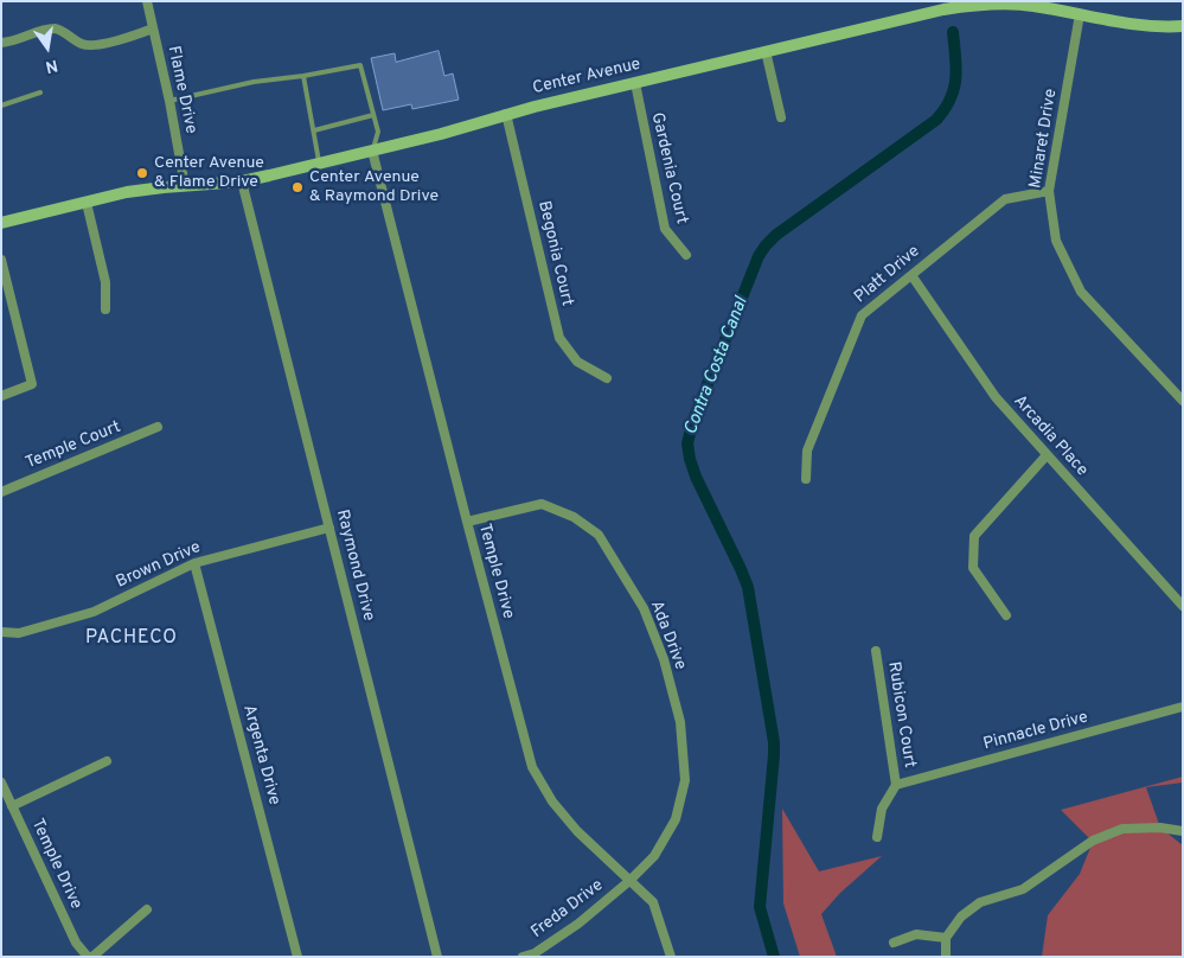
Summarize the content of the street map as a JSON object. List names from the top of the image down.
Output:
{
  "streets": {
    "street": [
      "Center Avenue",
      "Flame Drive",
      "Minaret Drive",
      "Gardenia Court",
      "Begonia Court",
      "Platt Drive",
      "Arcadia Place",
      "Temple Court",
      "Brown Drive",
      "Raymond Drive",
      "Temple Drive",
      "Ada Drive",
      "Rubicon Court",
      "Pinnacle Drive",
      "Argenta Drive",
      "Freda Drive"
    ]
  },
  "crossings": [
    ["Center Avenue", "Flame Drive"],
    ["Center Avenue", "Minaret Drive"],
    ["Center Avenue", "Gardenia Court"],
    ["Center Avenue", "Begonia Court"],
    ["Center Avenue", "Raymond Drive"],
    ["Center Avenue", "Temple Drive"],
    ["Minaret Drive", "Platt Drive"],
    ["Platt Drive", "Arcadia Place"],
    ["Brown Drive", "Raymond Drive"],
    ["Brown Drive", "Argenta Drive"],
    ["Temple Drive", "Ada Drive"],
    ["Temple Drive", "Freda Drive"],
    ["Ada Drive", "Freda Drive"],
    ["Rubicon Court", "Pinnacle Drive"]
  ],
  "districts": ["PACHECO"],
  "water": ["Contra Costa Canal"],
  "places": ["Center Avenue & Flame Drive", "Center Avenue & Raymond Drive"],
  "north": "bottom"
}
